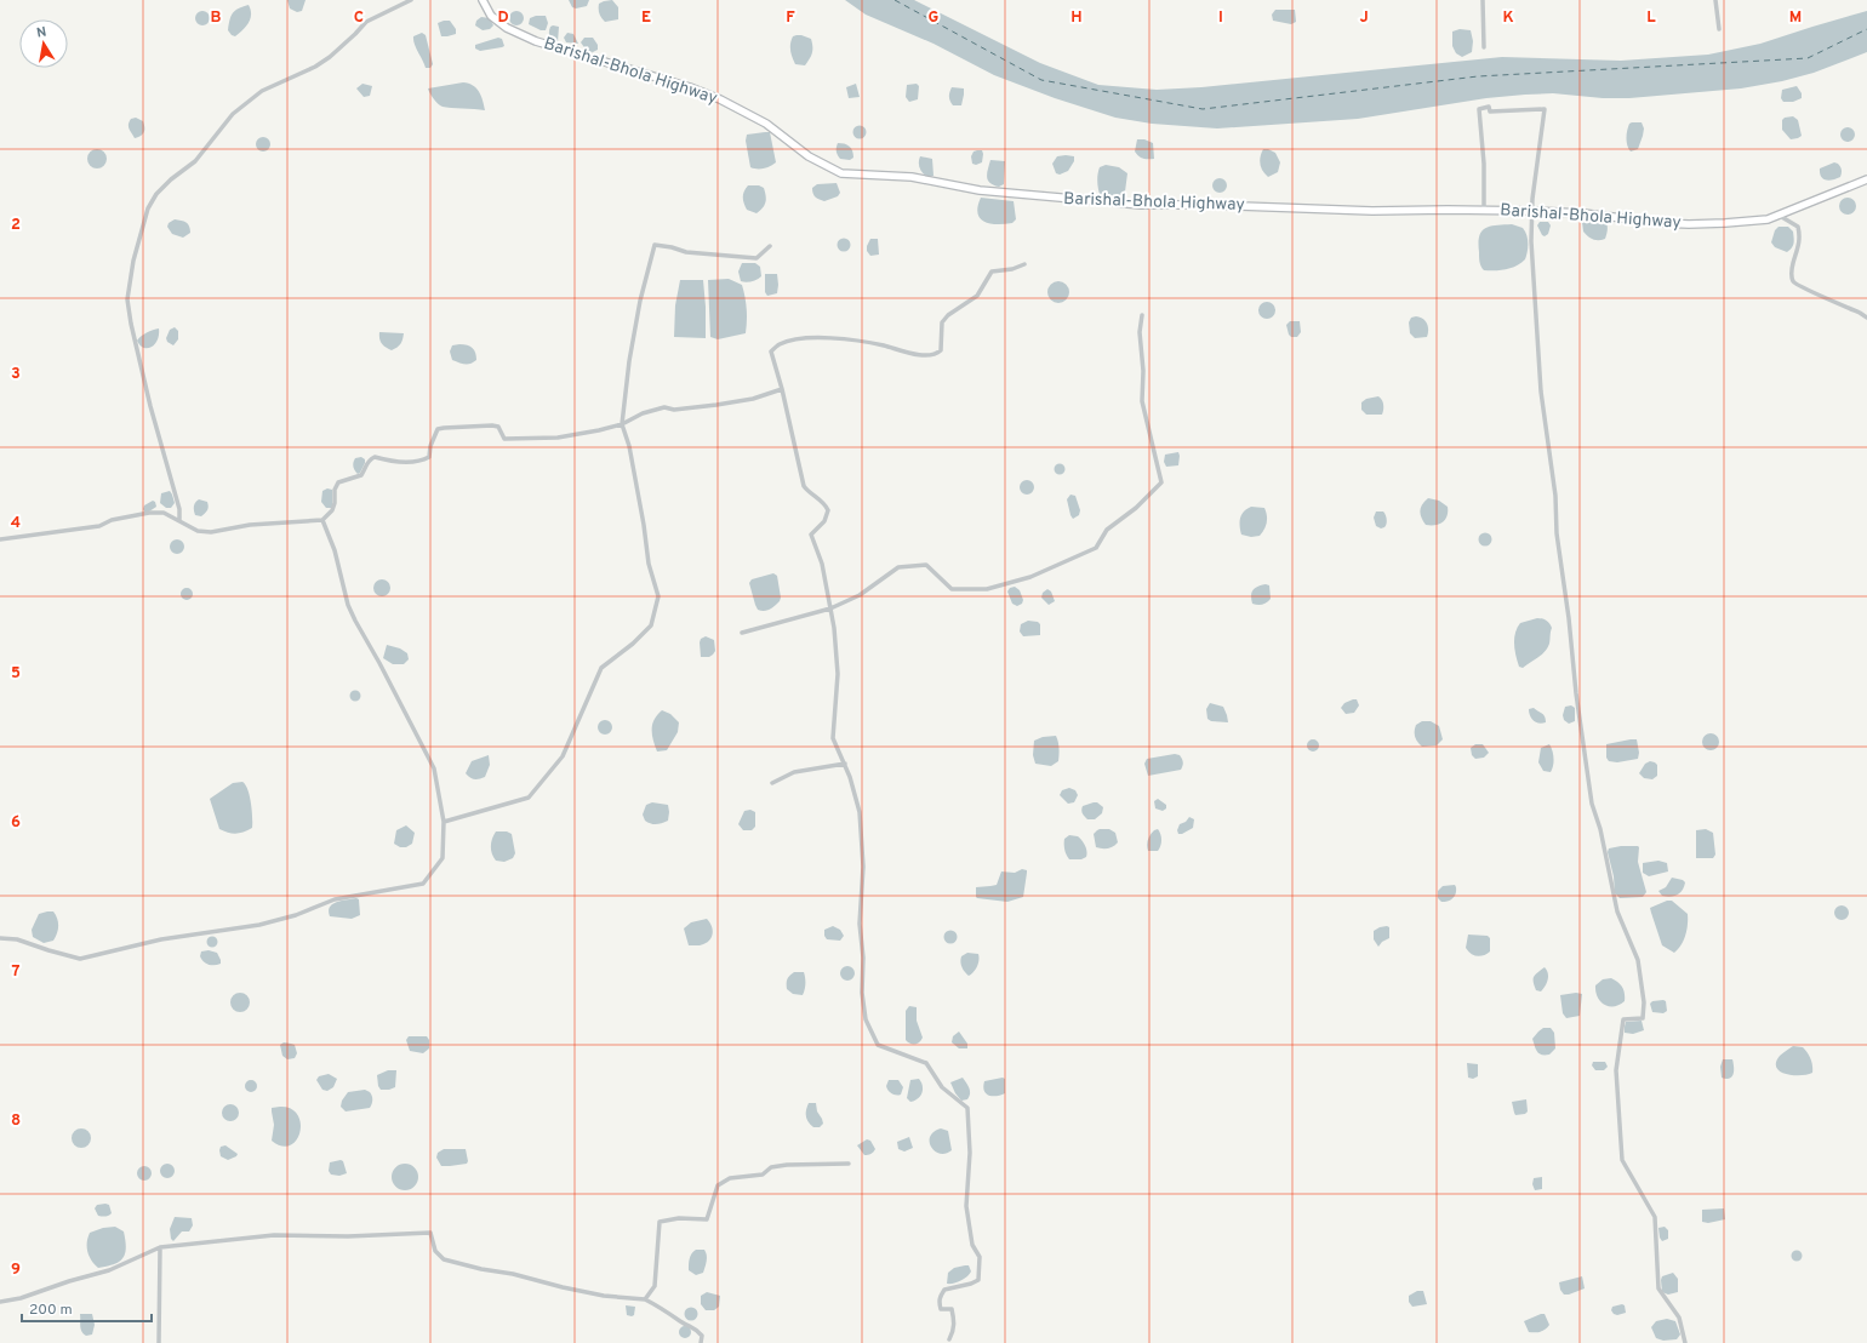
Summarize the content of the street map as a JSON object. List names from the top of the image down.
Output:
{
  "streets": {
    "highway": ["Barishal-Bhola Highway"]
  },
  "scale_bar": "200 m",
  "north": "top",
  "grid": {
    "columns": [
      "B",
      "C",
      "D",
      "E",
      "F",
      "G",
      "H",
      "I",
      "J",
      "K",
      "L",
      "M"
    ],
    "rows": [
      "2",
      "3",
      "4",
      "5",
      "6",
      "7",
      "8",
      "9"
    ]
  }
}
